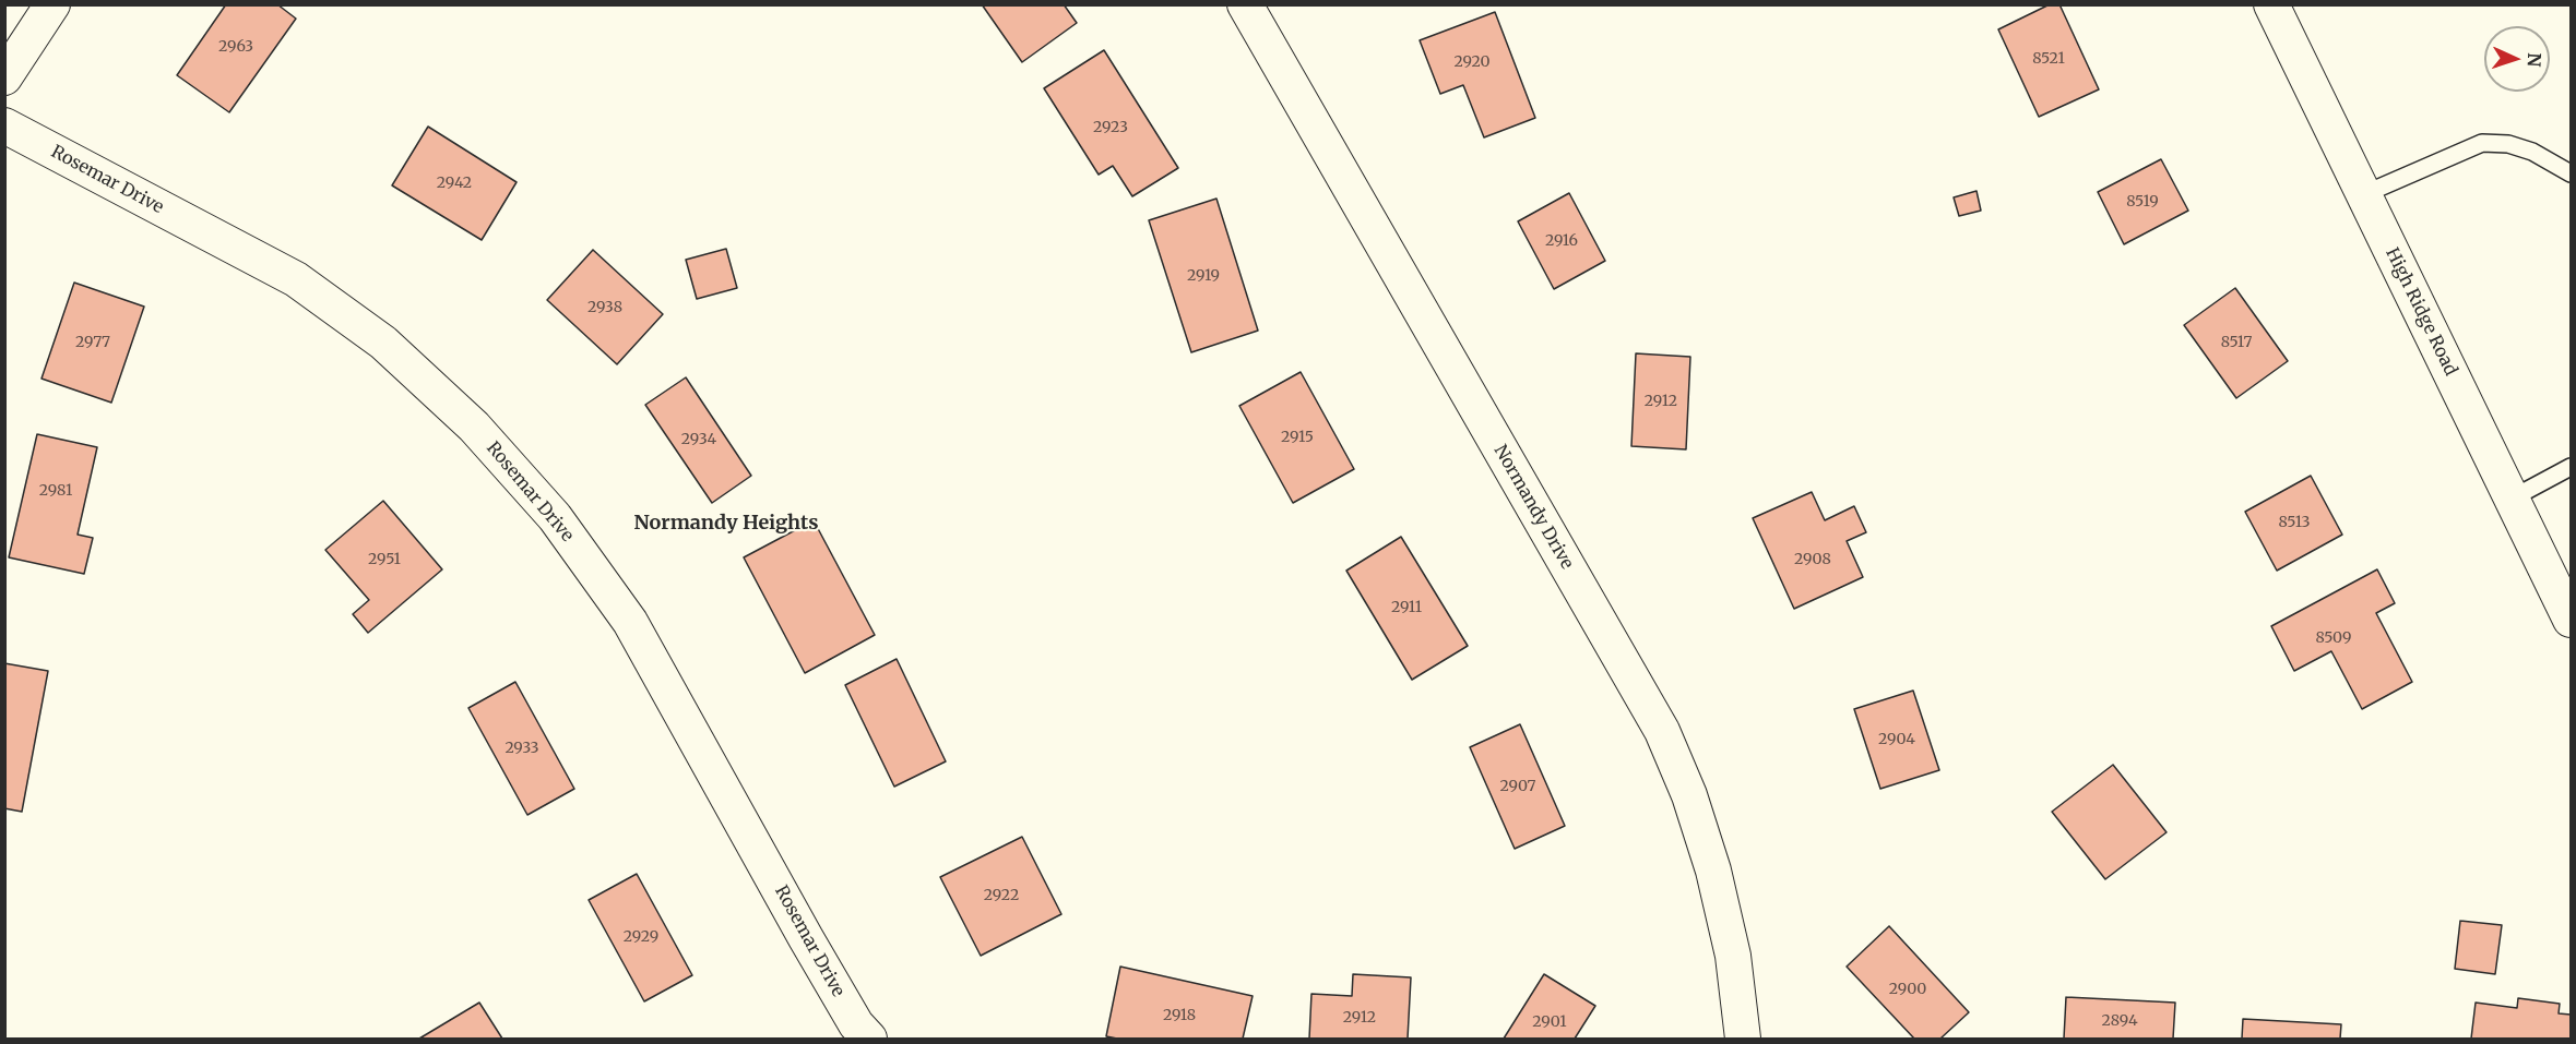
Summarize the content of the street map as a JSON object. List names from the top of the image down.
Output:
{
  "streets": {
    "street": ["Rosemar Drive", "High Ridge Road", "Normandy Drive"]
  },
  "districts": ["Normandy Heights"],
  "house_numbers": [
    "2963",
    "8521",
    "2920",
    "2923",
    "2942",
    "8519",
    "2916",
    "2919",
    "2938",
    "2977",
    "8517",
    "2912",
    "2915",
    "2934",
    "2981",
    "8513",
    "2951",
    "2908",
    "2911",
    "8509",
    "2904",
    "2933",
    "2907",
    "2922",
    "2929",
    "2900",
    "2918",
    "2912",
    "2894",
    "2901"
  ],
  "north": "right"
}
